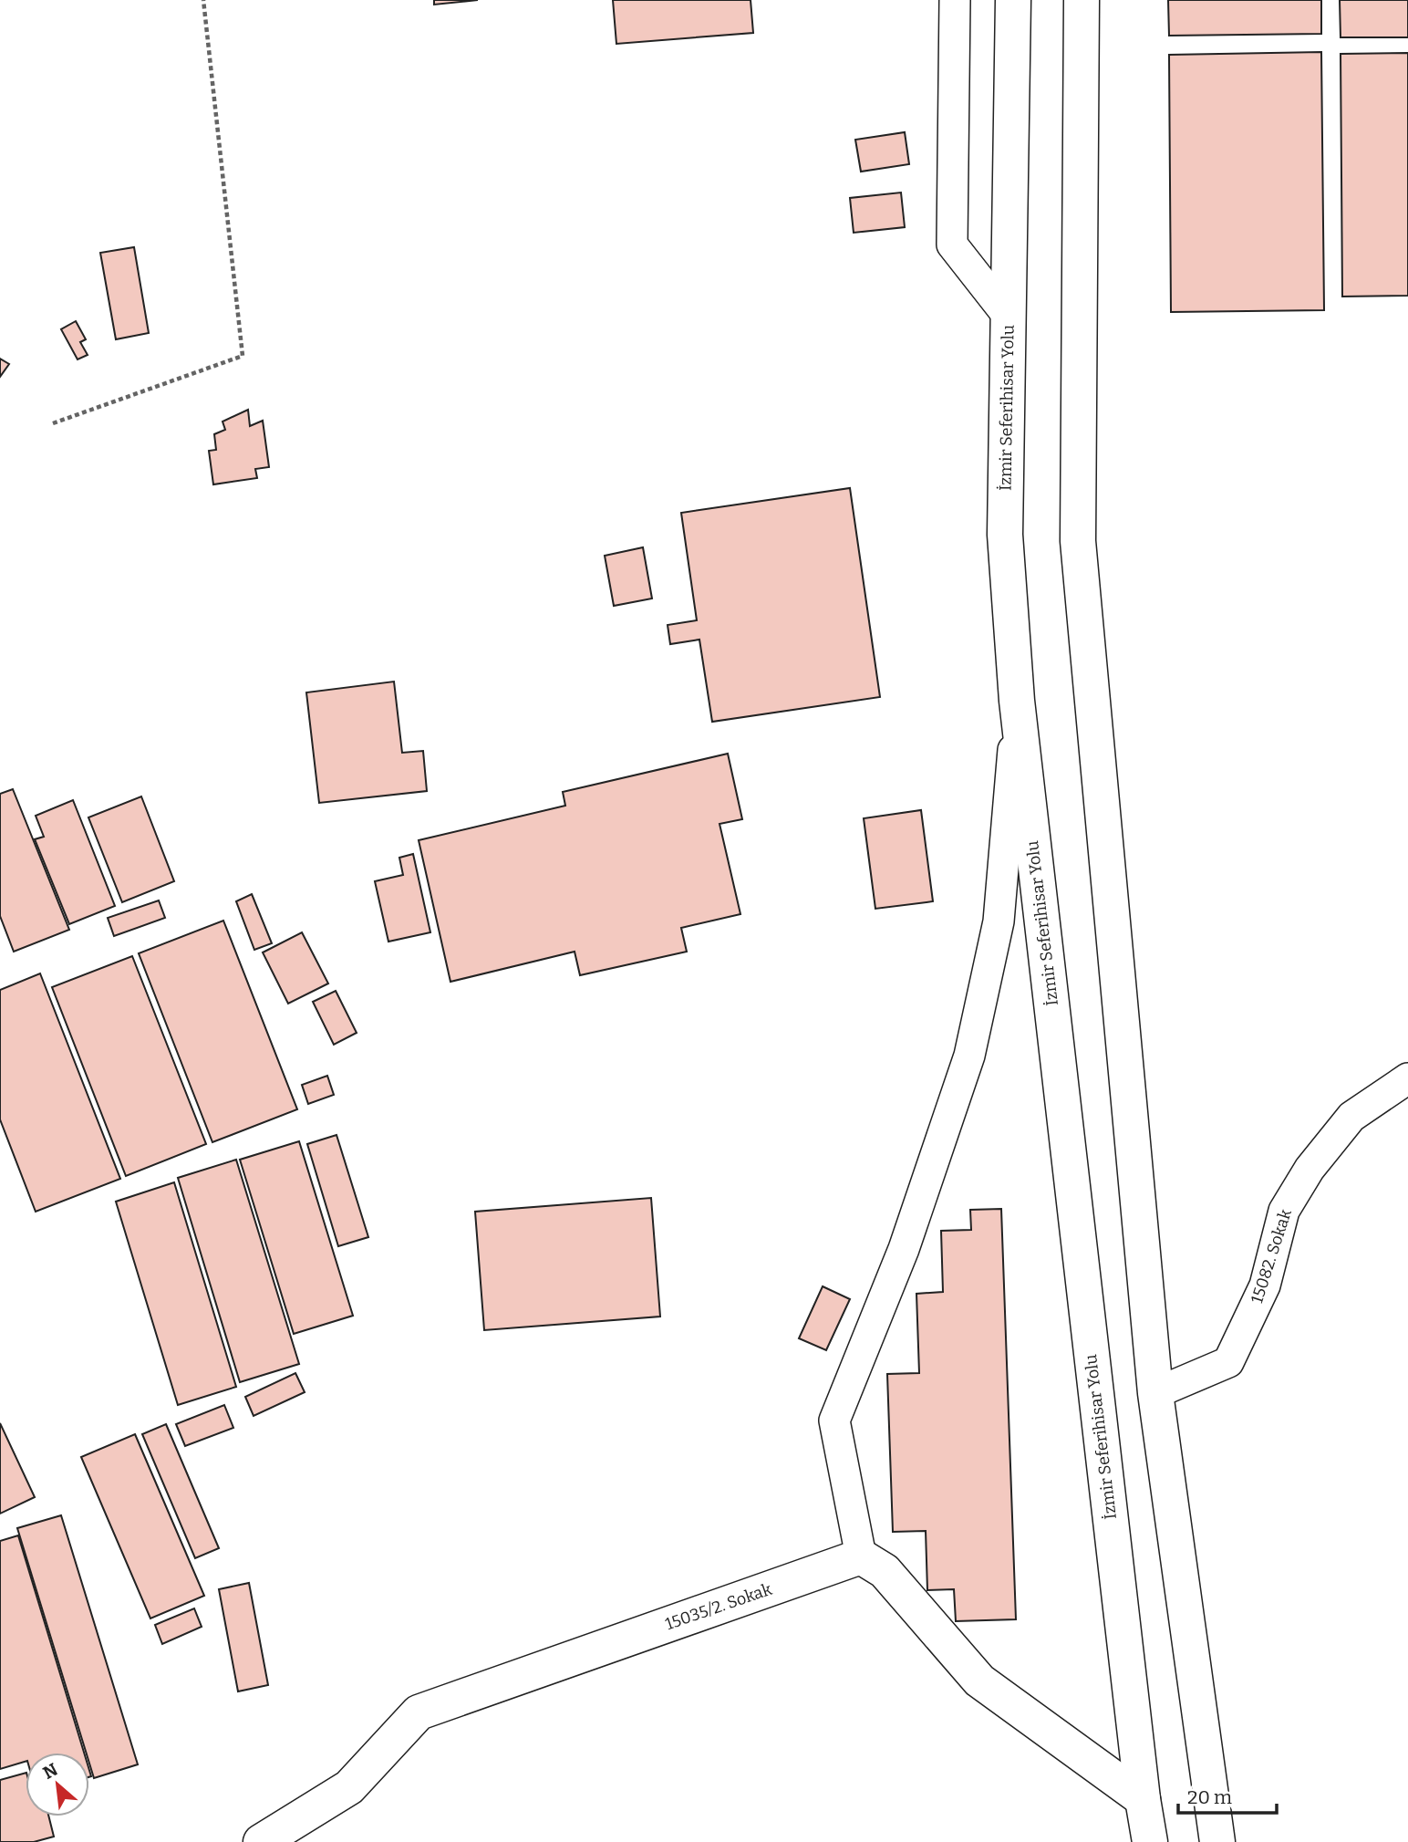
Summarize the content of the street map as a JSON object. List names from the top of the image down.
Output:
{
  "streets": {
    "main road": ["İzmir Seferihisar Yolu", "15035/2. Sokak"],
    "street": ["15082. Sokak"]
  },
  "scale_bar": "20 m",
  "north": "top left"
}
